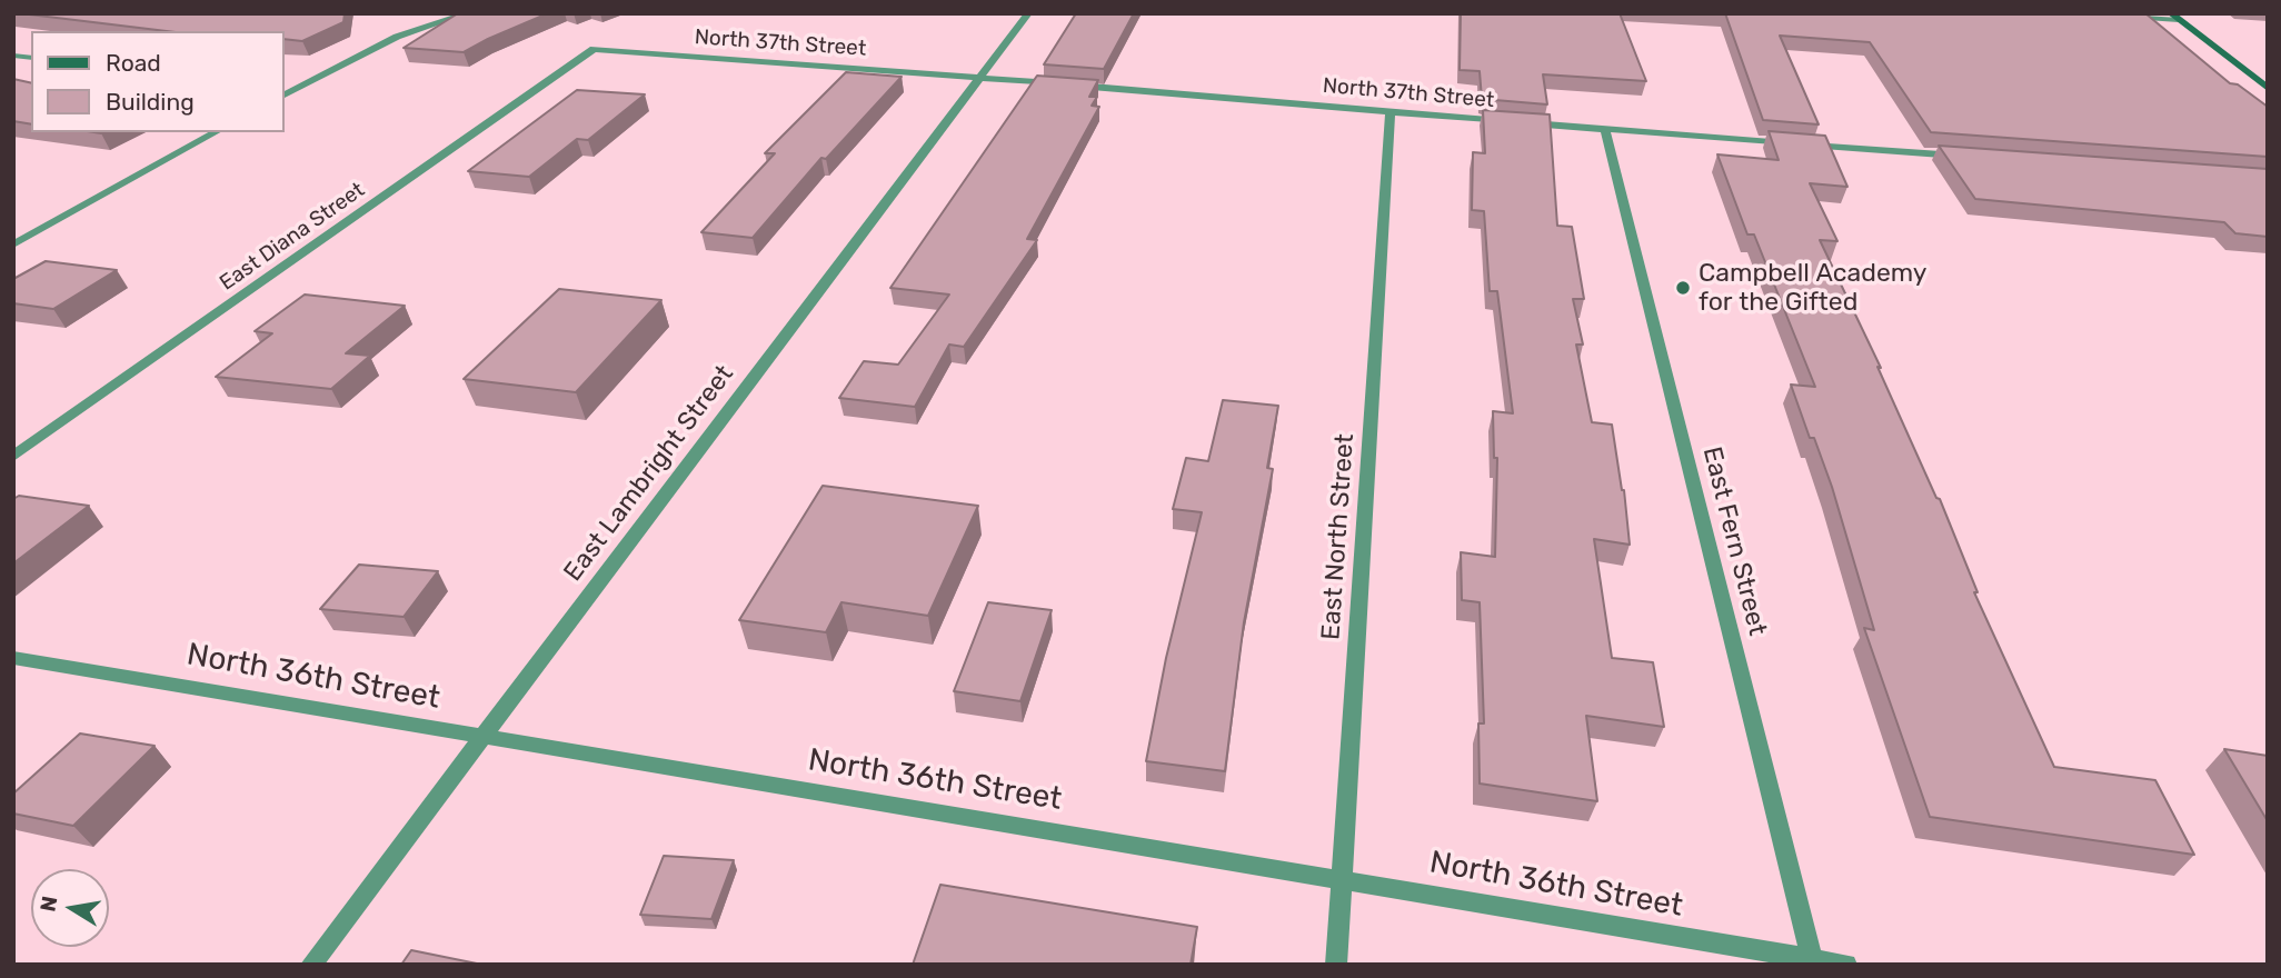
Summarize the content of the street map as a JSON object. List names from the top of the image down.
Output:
{
  "streets": {
    "street": [
      "North 37th Street",
      "East Diana Street",
      "East Lambright Street",
      "East North Street",
      "East Fern Street",
      "North 36th Street"
    ]
  },
  "crossings": [
    ["North 37th Street", "East Diana Street"],
    ["North 37th Street", "East Lambright Street"],
    ["North 37th Street", "East North Street"],
    ["North 37th Street", "East Fern Street"],
    ["East Lambright Street", "North 36th Street"],
    ["East North Street", "North 36th Street"],
    ["East Fern Street", "North 36th Street"]
  ],
  "places": ["Campbell Academy for the Gifted"],
  "legend": ["Road", "Building"],
  "north": "left"
}
